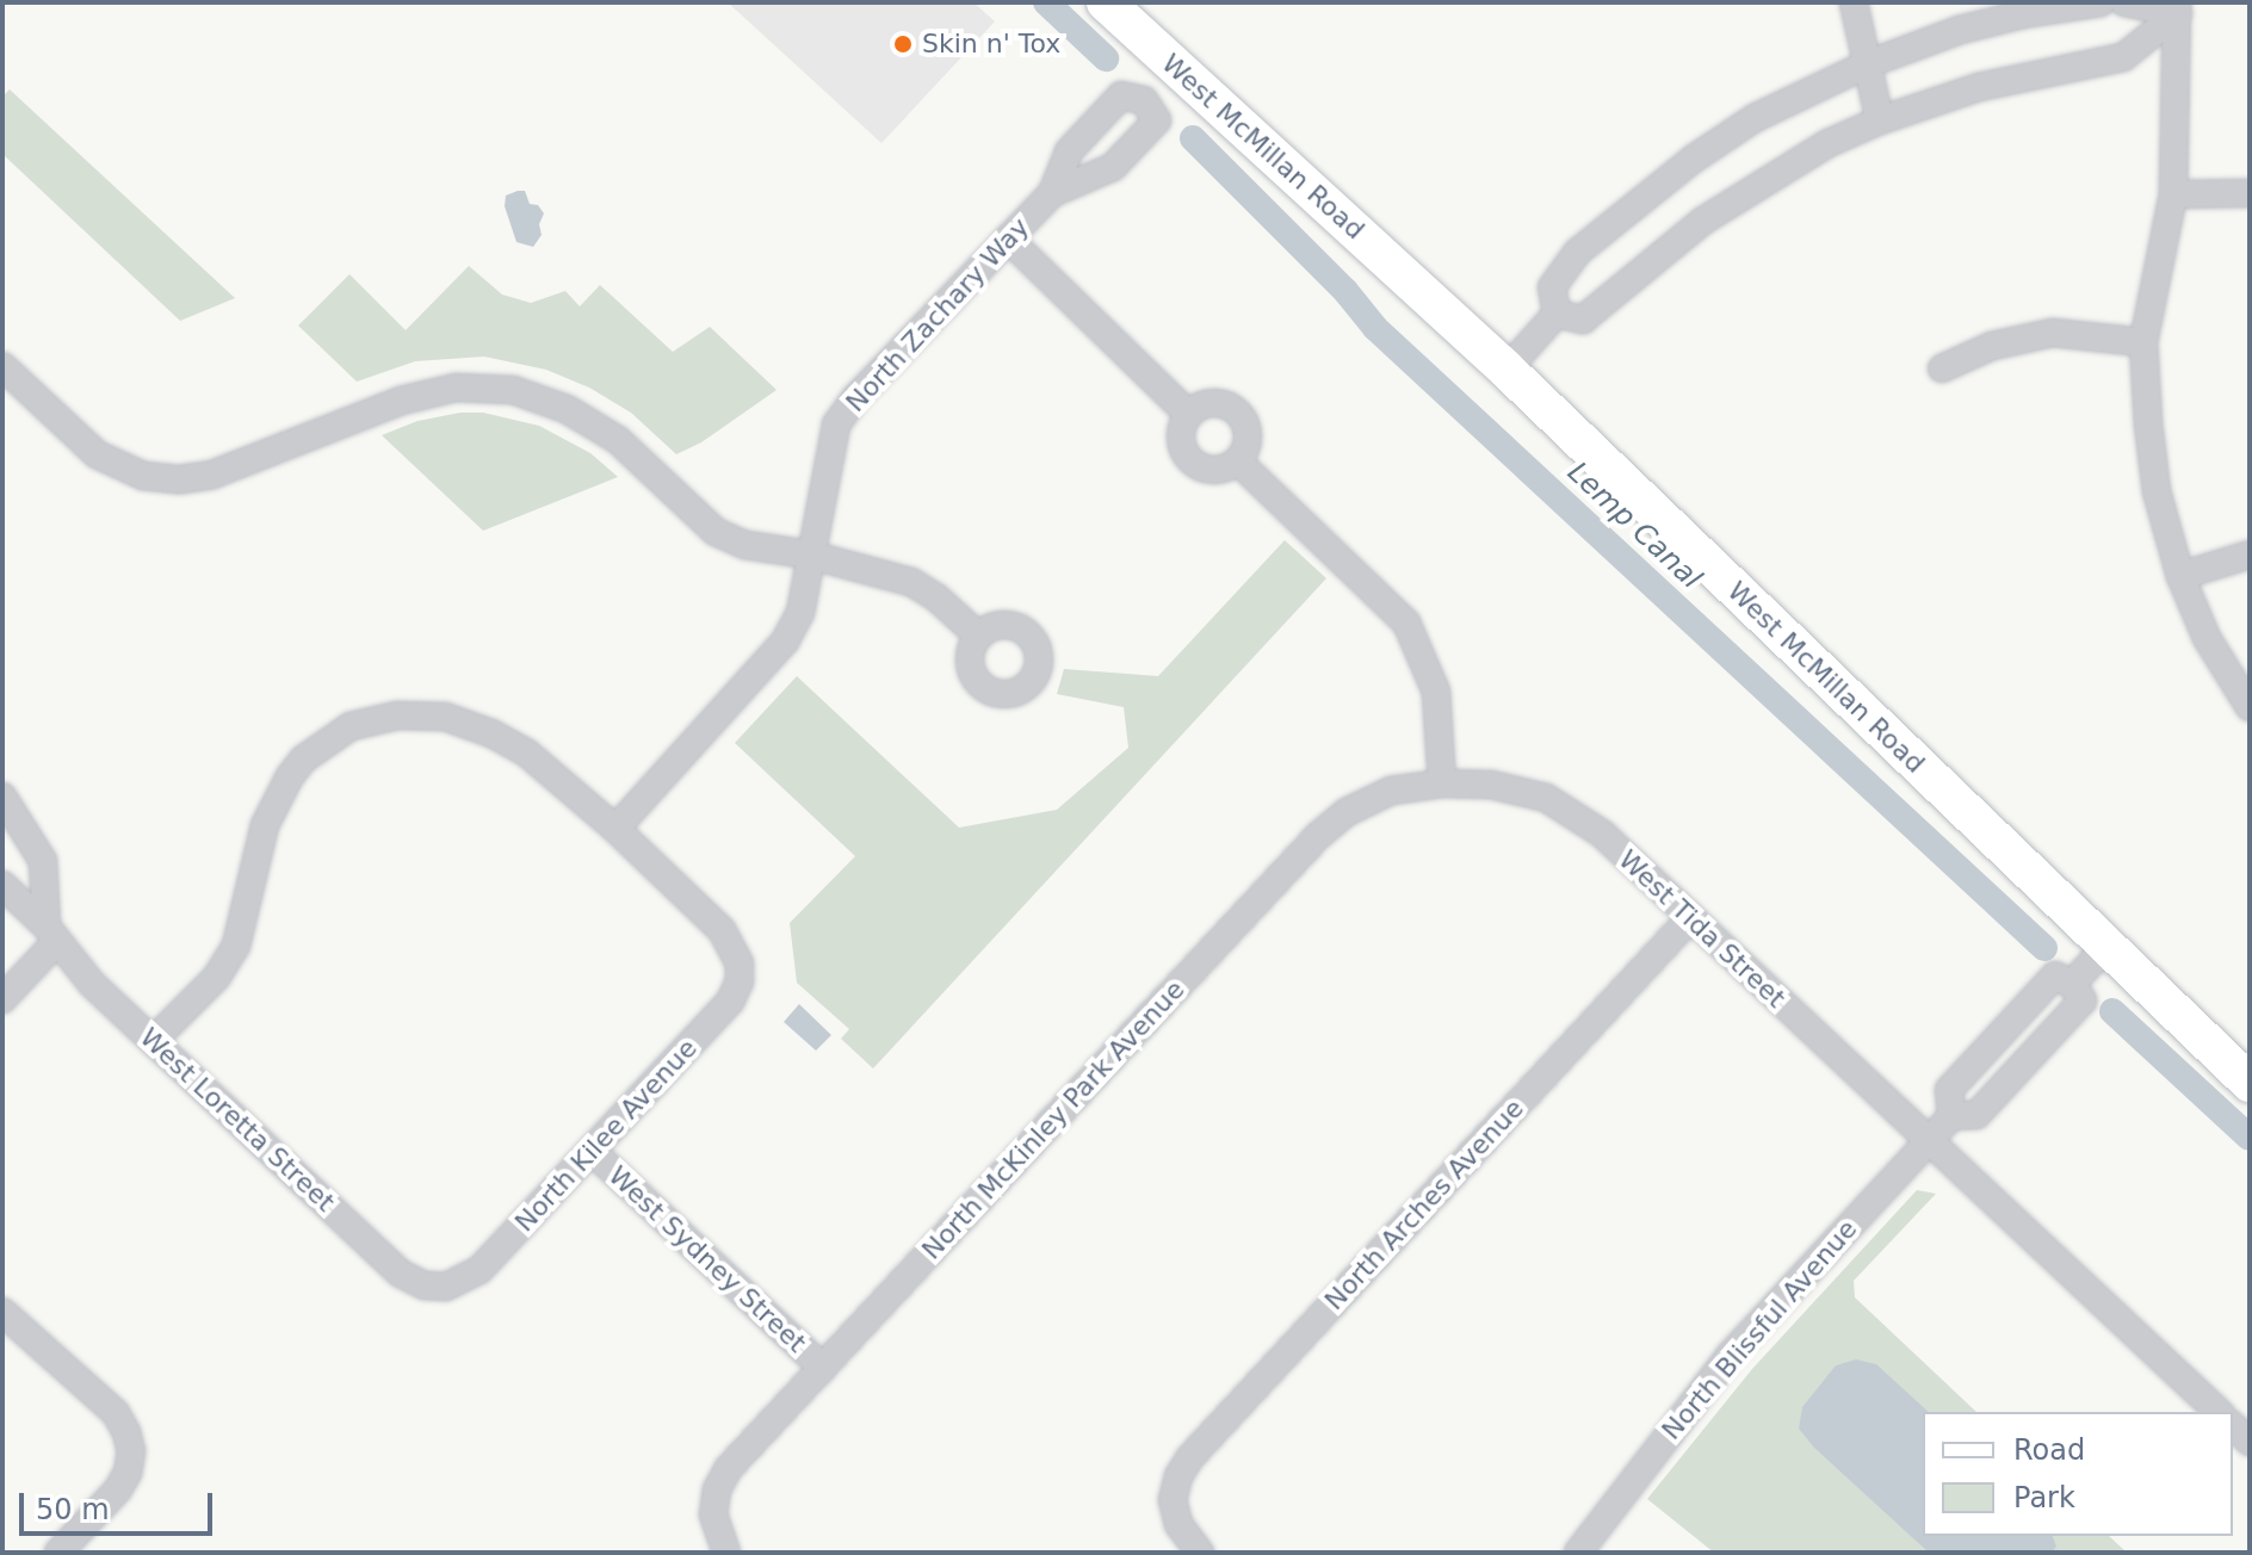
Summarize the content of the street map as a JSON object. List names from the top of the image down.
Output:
{
  "streets": {
    "main road": ["West McMillan Road"],
    "street": [
      "North Zachary Way",
      "West Tida Street",
      "West Loretta Street",
      "North McKinley Park Avenue",
      "North Kilee Avenue",
      "North Arches Avenue",
      "West Sydney Street",
      "North Blissful Avenue"
    ]
  },
  "crossings": [
    ["West McMillan Road", "North Zachary Way"],
    ["West McMillan Road", "North Blissful Avenue"],
    ["North Zachary Way", "North Kilee Avenue"],
    ["West Tida Street", "North McKinley Park Avenue"],
    ["West Tida Street", "North Arches Avenue"],
    ["West Tida Street", "North Blissful Avenue"],
    ["West Loretta Street", "North Kilee Avenue"],
    ["North McKinley Park Avenue", "West Sydney Street"],
    ["North Kilee Avenue", "West Sydney Street"]
  ],
  "water": ["Lemp Canal"],
  "places": ["Skin n' Tox"],
  "legend": ["Road", "Park"],
  "scale_bar": "50 m"
}
